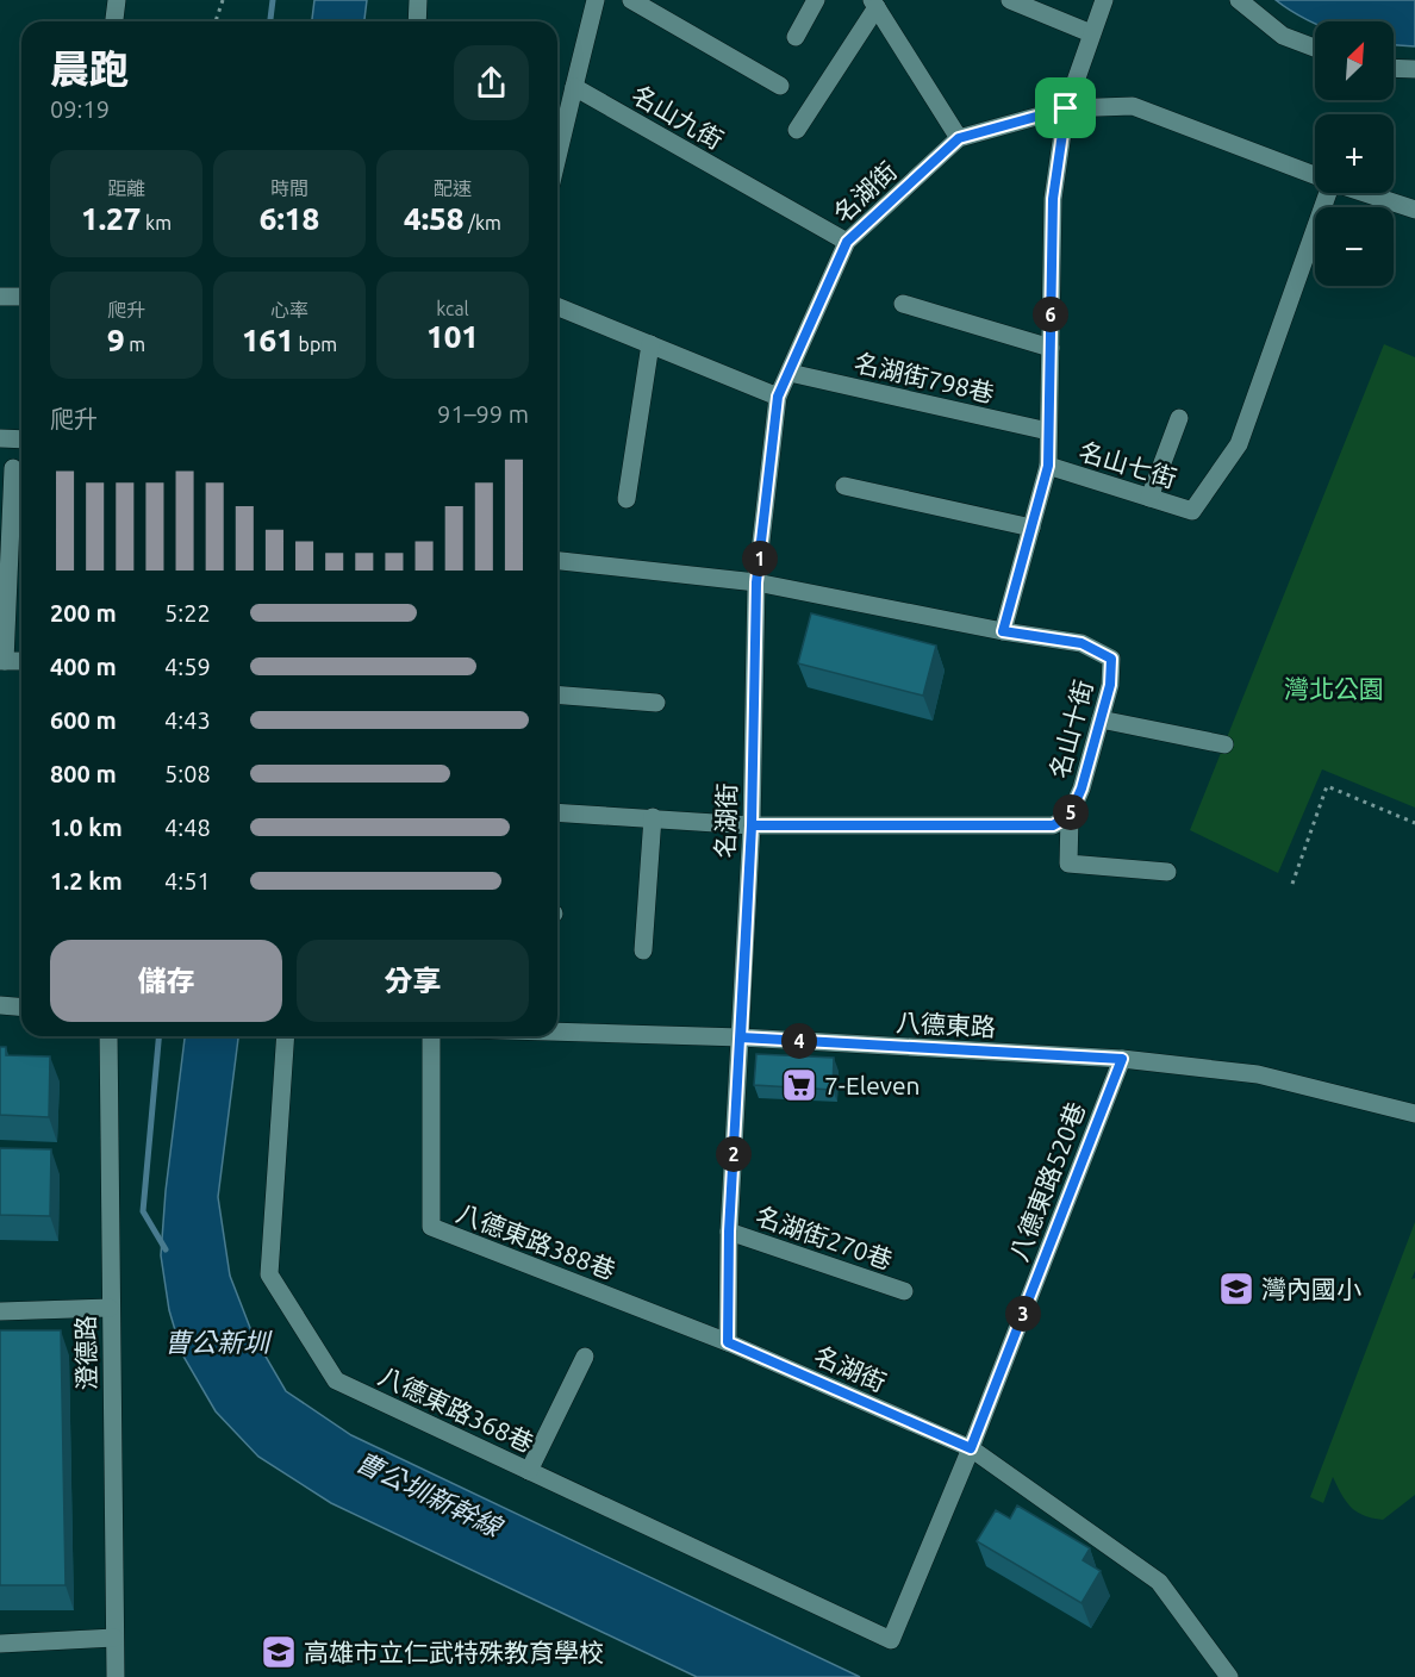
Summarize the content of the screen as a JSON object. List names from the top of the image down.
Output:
{
  "streets": {
    "street": [
      "名山九街",
      "名湖街",
      "名湖街798巷",
      "名山七街",
      "名山十街",
      "八德東路",
      "八德東路520巷",
      "名湖街270巷",
      "八德東路388巷",
      "澄德路",
      "八德東路368巷"
    ]
  },
  "crossings": [
    ["名山九街", "名湖街"],
    ["名湖街", "名湖街798巷"],
    ["名湖街", "名山七街"],
    ["名湖街", "名山十街"],
    ["名湖街", "八德東路"],
    ["名湖街", "八德東路520巷"],
    ["名湖街", "名湖街270巷"],
    ["名湖街", "八德東路388巷"],
    ["名湖街798巷", "名山七街"],
    ["八德東路", "八德東路520巷"],
    ["八德東路520巷", "八德東路368巷"]
  ],
  "water": ["曹公新圳", "曹公圳新幹線"],
  "parks": ["灣北公園"],
  "places": {
    "supermarket": ["7-Eleven"],
    "school or university": ["灣內國小", "高雄市立仁武特殊教育學校"]
  },
  "north": "top right",
  "page": {
    "map_buttons": ["+", "−"],
    "heading": ["晨跑", "09:19"],
    "stats": [
      ["距離", "1.27 km"],
      ["時間", "6:18"],
      ["配速", "4:58 /km"],
      ["爬升", "9 m"],
      ["心率", "161 bpm"],
      ["kcal", "101"]
    ],
    "pins": [
      "6",
      "1",
      "5",
      "4",
      "2",
      "3"
    ],
    "chart": ["爬升", "91–99 m"],
    "list": [
      {
        "name": "200 m",
        "note": "5:22"
      },
      {
        "name": "400 m",
        "note": "4:59"
      },
      {
        "name": "600 m",
        "note": "4:43"
      },
      {
        "name": "800 m",
        "note": "5:08"
      },
      {
        "name": "1.0 km",
        "note": "4:48"
      },
      {
        "name": "1.2 km",
        "note": "4:51"
      }
    ],
    "buttons": ["儲存", "分享"]
  }
}
